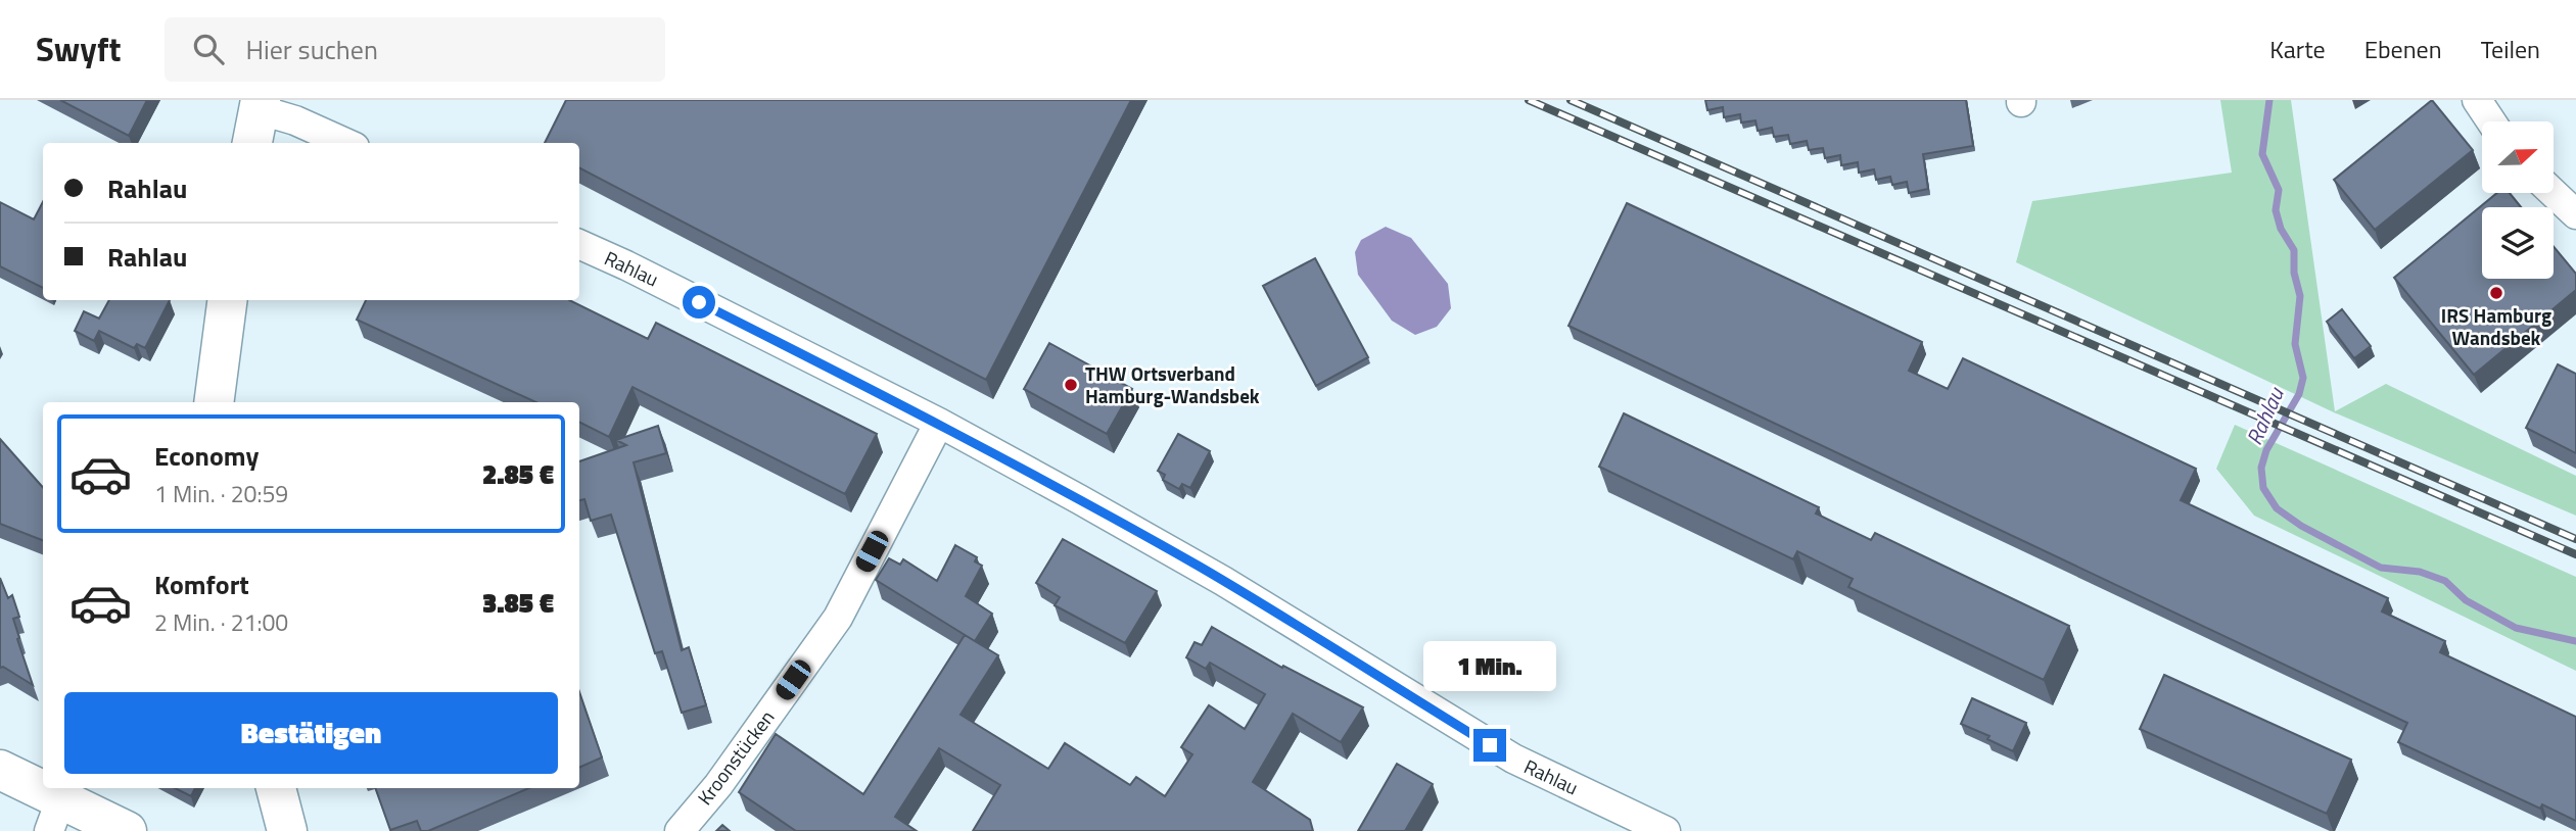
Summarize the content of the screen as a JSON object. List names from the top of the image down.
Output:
{
  "streets": {
    "street": ["Rahlau", "Kroonstücken"]
  },
  "crossings": [
    ["Rahlau", "Kroonstücken"]
  ],
  "water": ["Rahlau"],
  "places": ["IRS Hamburg Wandsbek", "THW Ortsverband Hamburg-Wandsbek"],
  "north": "right",
  "page": {
    "header": "Swyft",
    "search": "Hier suchen",
    "nav": ["Karte", "Ebenen", "Teilen"],
    "banner": ["Rahlau", "Rahlau"],
    "list": [
      {
        "name": "Economy",
        "note": "1 Min. · 20:59",
        "value": "2.85 €"
      },
      {
        "name": "Komfort",
        "note": "2 Min. · 21:00",
        "value": "3.85 €"
      }
    ],
    "bubble": "1 Min.",
    "buttons": "Bestätigen"
  }
}
